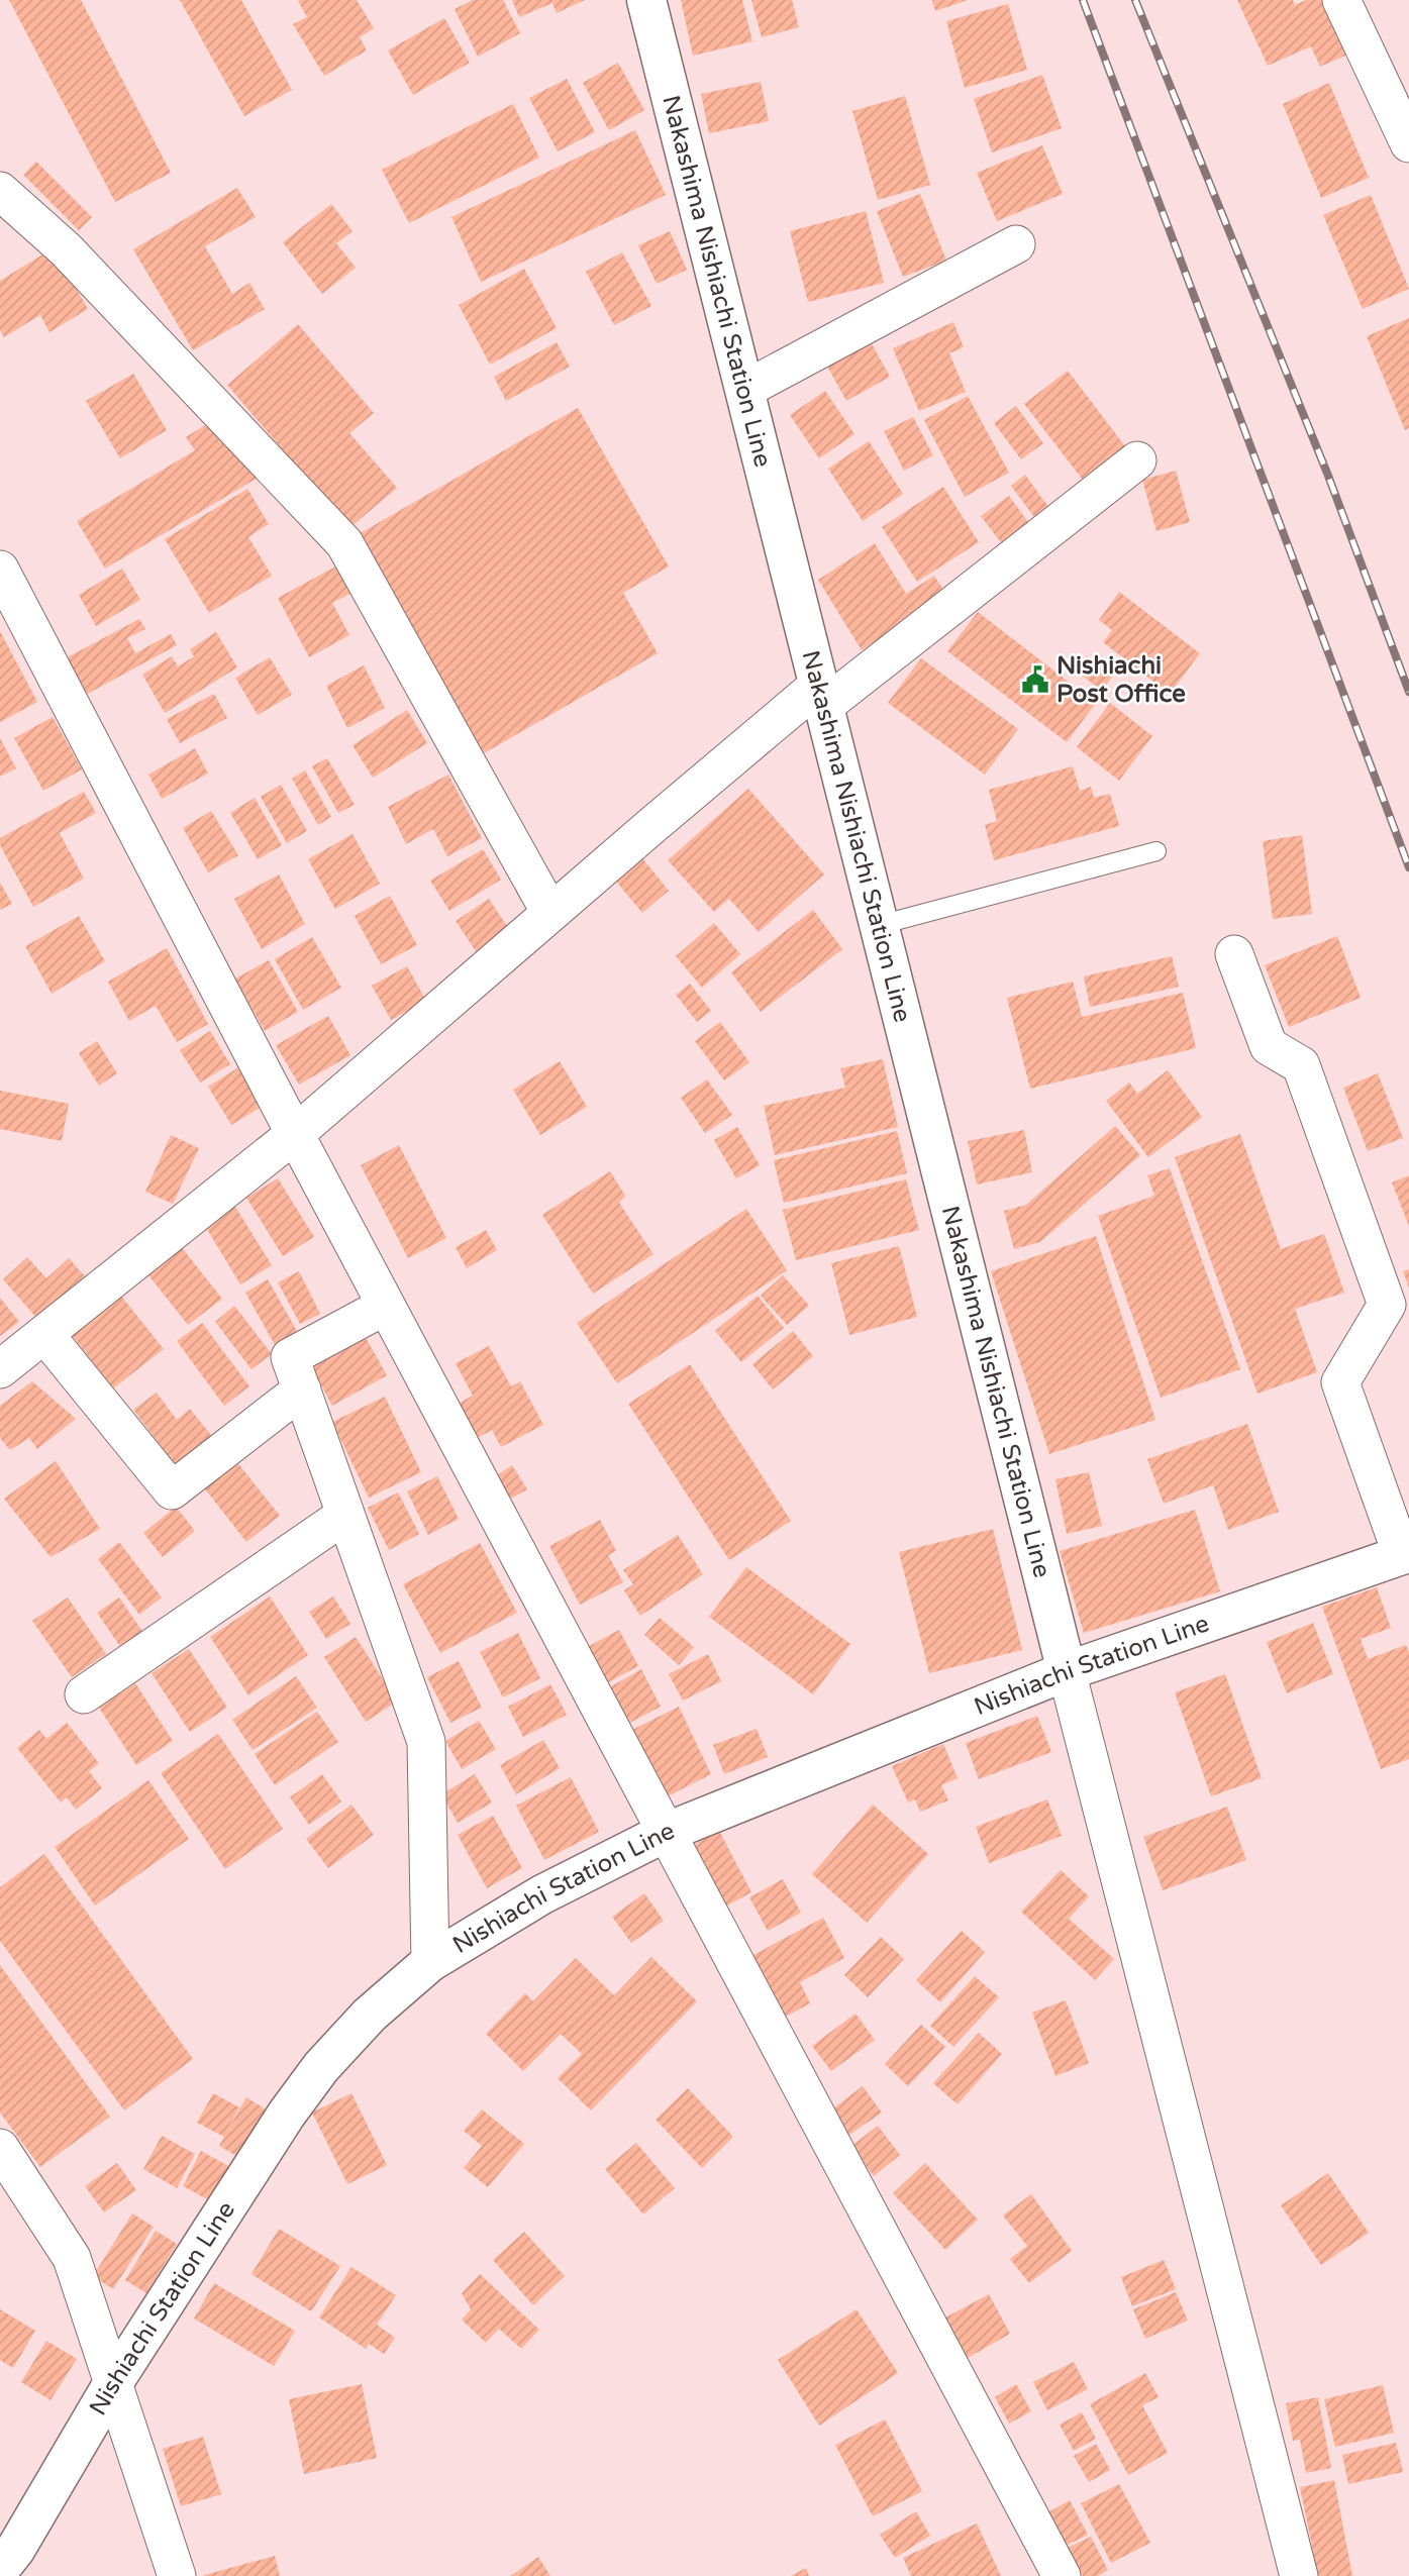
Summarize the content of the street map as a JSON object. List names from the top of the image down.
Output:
{
  "streets": {
    "main road": ["Nakashima Nishiachi Station Line", "Nishiachi Station Line"]
  },
  "crossings": [
    ["Nakashima Nishiachi Station Line", "Nishiachi Station Line"]
  ],
  "places": {
    "public building": ["Nishiachi Post Office"]
  }
}
